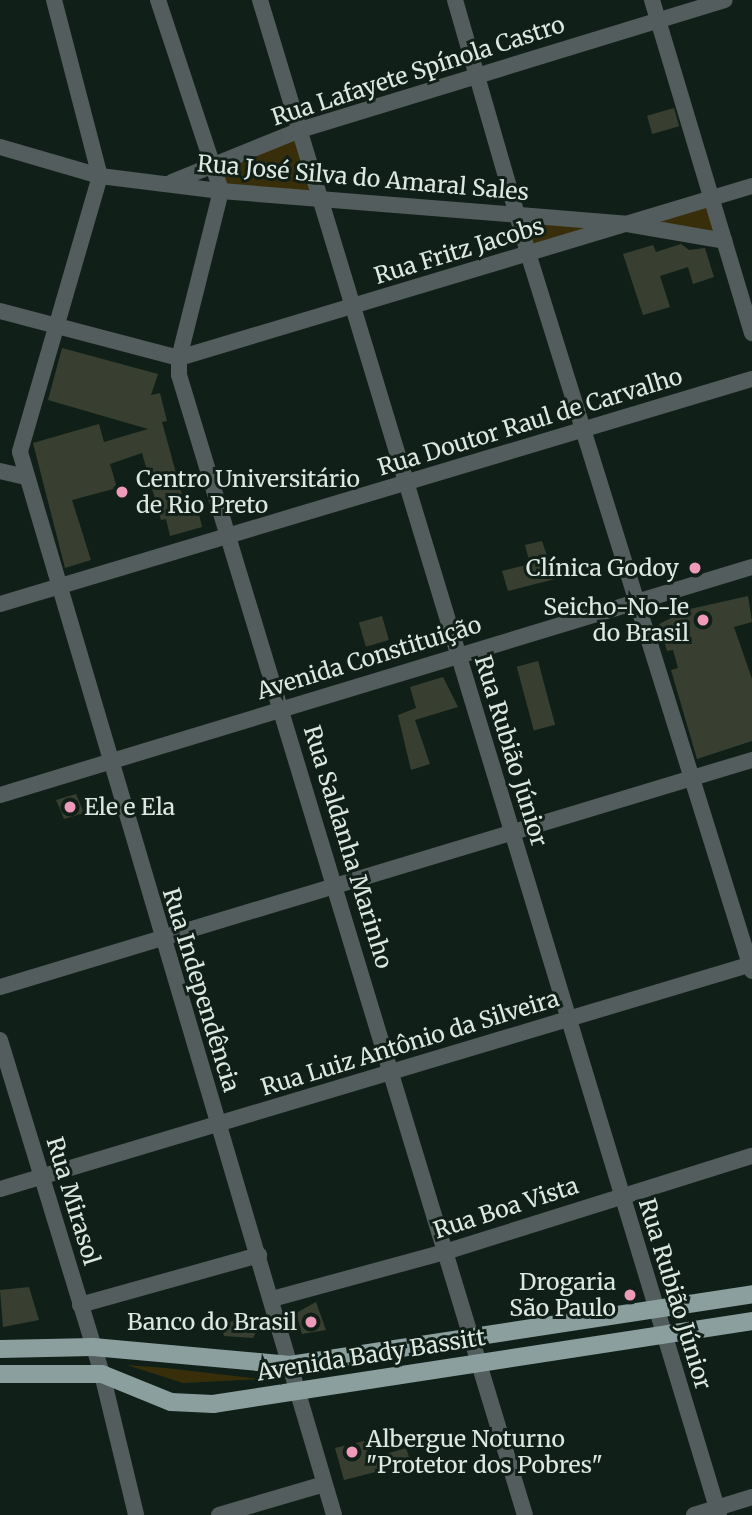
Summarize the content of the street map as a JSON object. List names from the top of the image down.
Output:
{
  "streets": {
    "main road": ["Avenida Bady Bassitt"],
    "street": [
      "Rua Lafayete Spínola Castro",
      "Rua José Silva do Amaral Sales",
      "Rua Fritz Jacobs",
      "Rua Doutor Raul de Carvalho",
      "Avenida Constituição",
      "Rua Rubião Júnior",
      "Rua Saldanha Marinho",
      "Rua Independência",
      "Rua Luiz Antônio da Silveira",
      "Rua Mirasol",
      "Rua Boa Vista"
    ]
  },
  "crossings": [
    ["Rua Lafayete Spínola Castro", "Rua José Silva do Amaral Sales"],
    ["Rua Lafayete Spínola Castro", "Rua Rubião Júnior"],
    ["Rua José Silva do Amaral Sales", "Rua Fritz Jacobs"],
    ["Rua José Silva do Amaral Sales", "Rua Rubião Júnior"],
    ["Rua José Silva do Amaral Sales", "Rua Saldanha Marinho"],
    ["Rua José Silva do Amaral Sales", "Rua Independência"],
    ["Rua Fritz Jacobs", "Rua Rubião Júnior"],
    ["Rua Fritz Jacobs", "Rua Saldanha Marinho"],
    ["Rua Doutor Raul de Carvalho", "Rua Rubião Júnior"],
    ["Rua Doutor Raul de Carvalho", "Rua Saldanha Marinho"],
    ["Rua Doutor Raul de Carvalho", "Rua Independência"],
    ["Avenida Constituição", "Rua Rubião Júnior"],
    ["Avenida Constituição", "Rua Saldanha Marinho"],
    ["Avenida Constituição", "Rua Independência"],
    ["Rua Rubião Júnior", "Rua Luiz Antônio da Silveira"],
    ["Rua Rubião Júnior", "Rua Boa Vista"],
    ["Rua Rubião Júnior", "Avenida Bady Bassitt"],
    ["Rua Saldanha Marinho", "Rua Luiz Antônio da Silveira"],
    ["Rua Saldanha Marinho", "Rua Boa Vista"],
    ["Rua Saldanha Marinho", "Avenida Bady Bassitt"],
    ["Rua Independência", "Rua Luiz Antônio da Silveira"],
    ["Rua Independência", "Rua Boa Vista"],
    ["Rua Independência", "Avenida Bady Bassitt"],
    ["Rua Luiz Antônio da Silveira", "Rua Mirasol"],
    ["Rua Mirasol", "Avenida Bady Bassitt"]
  ],
  "places": [
    "Centro Universitário de Rio Preto",
    "Clínica Godoy",
    "Seicho-No-Ie do Brasil",
    "Ele e Ela",
    "Drogaria São Paulo",
    "Banco do Brasil",
    "Albergue Noturno \"Protetor dos Pobres\""
  ]
}
